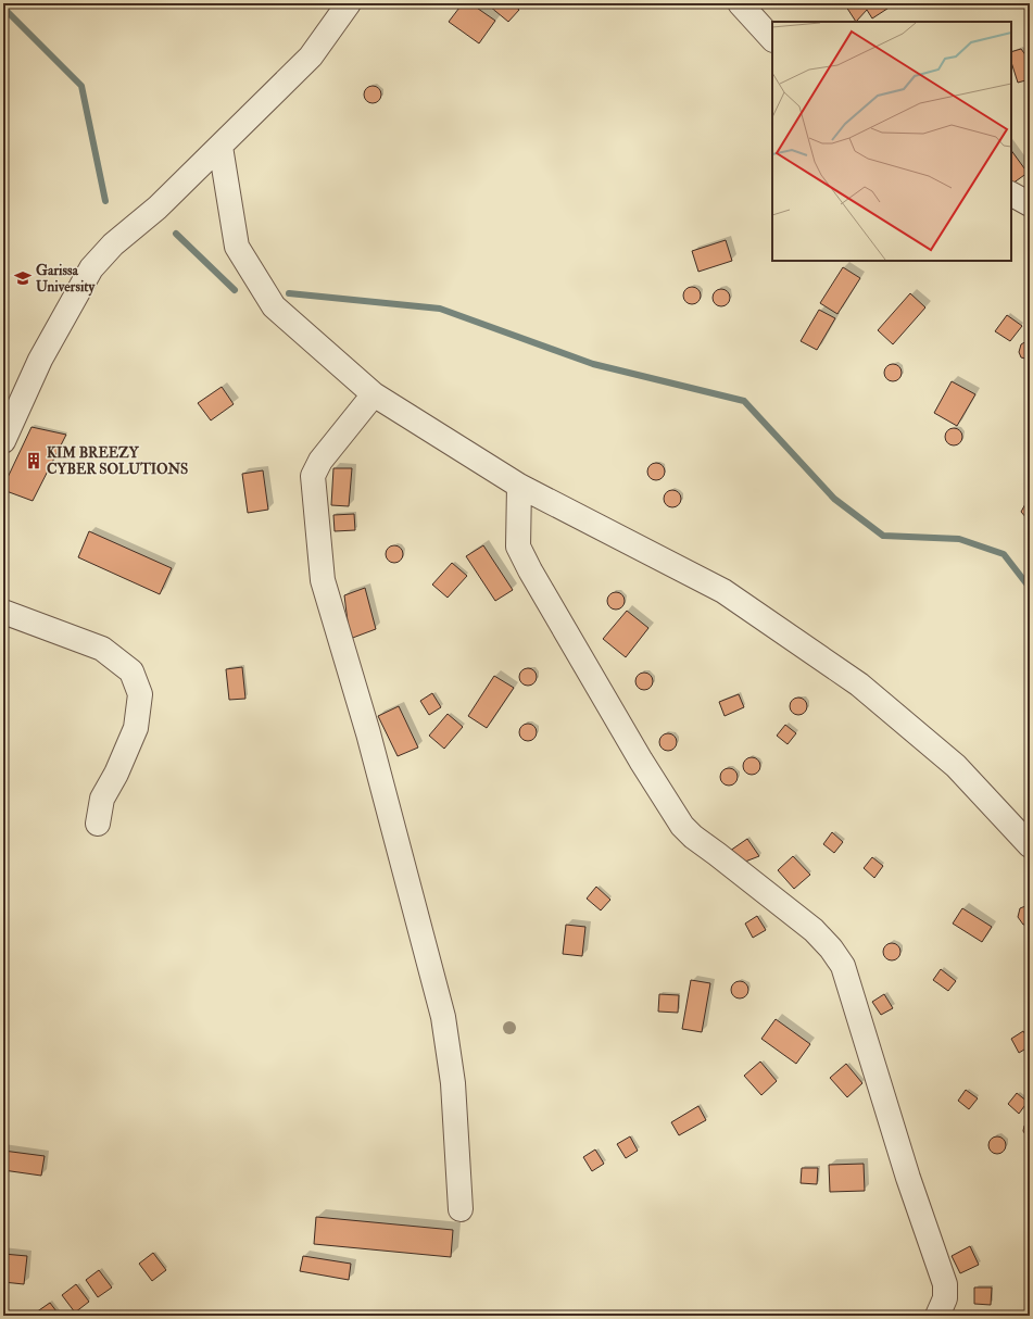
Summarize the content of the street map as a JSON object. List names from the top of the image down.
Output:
{
  "places": {
    "school or university": ["Garissa University"],
    "building": ["KIM BREEZY CYBER SOLUTIONS"]
  }
}
